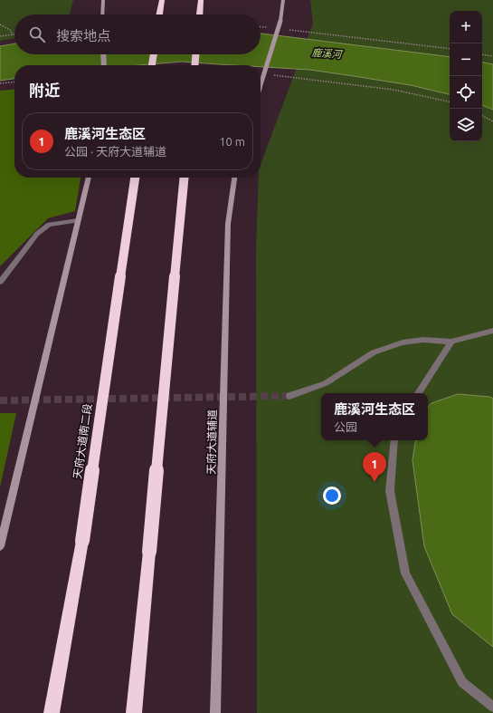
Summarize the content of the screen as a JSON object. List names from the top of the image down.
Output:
{
  "streets": {
    "highway": ["天府大道南二段"],
    "street": ["天府大道辅道"]
  },
  "water": ["鹿溪河"],
  "page": {
    "map_buttons": ["+", "−"],
    "search": "搜索地点",
    "heading": "附近",
    "list": [
      {
        "mark": "1",
        "name": "鹿溪河生态区",
        "note": "公园 · 天府大道辅道",
        "value": "10 m"
      }
    ],
    "popup": ["鹿溪河生态区", "公园"],
    "pins": "1"
  }
}
